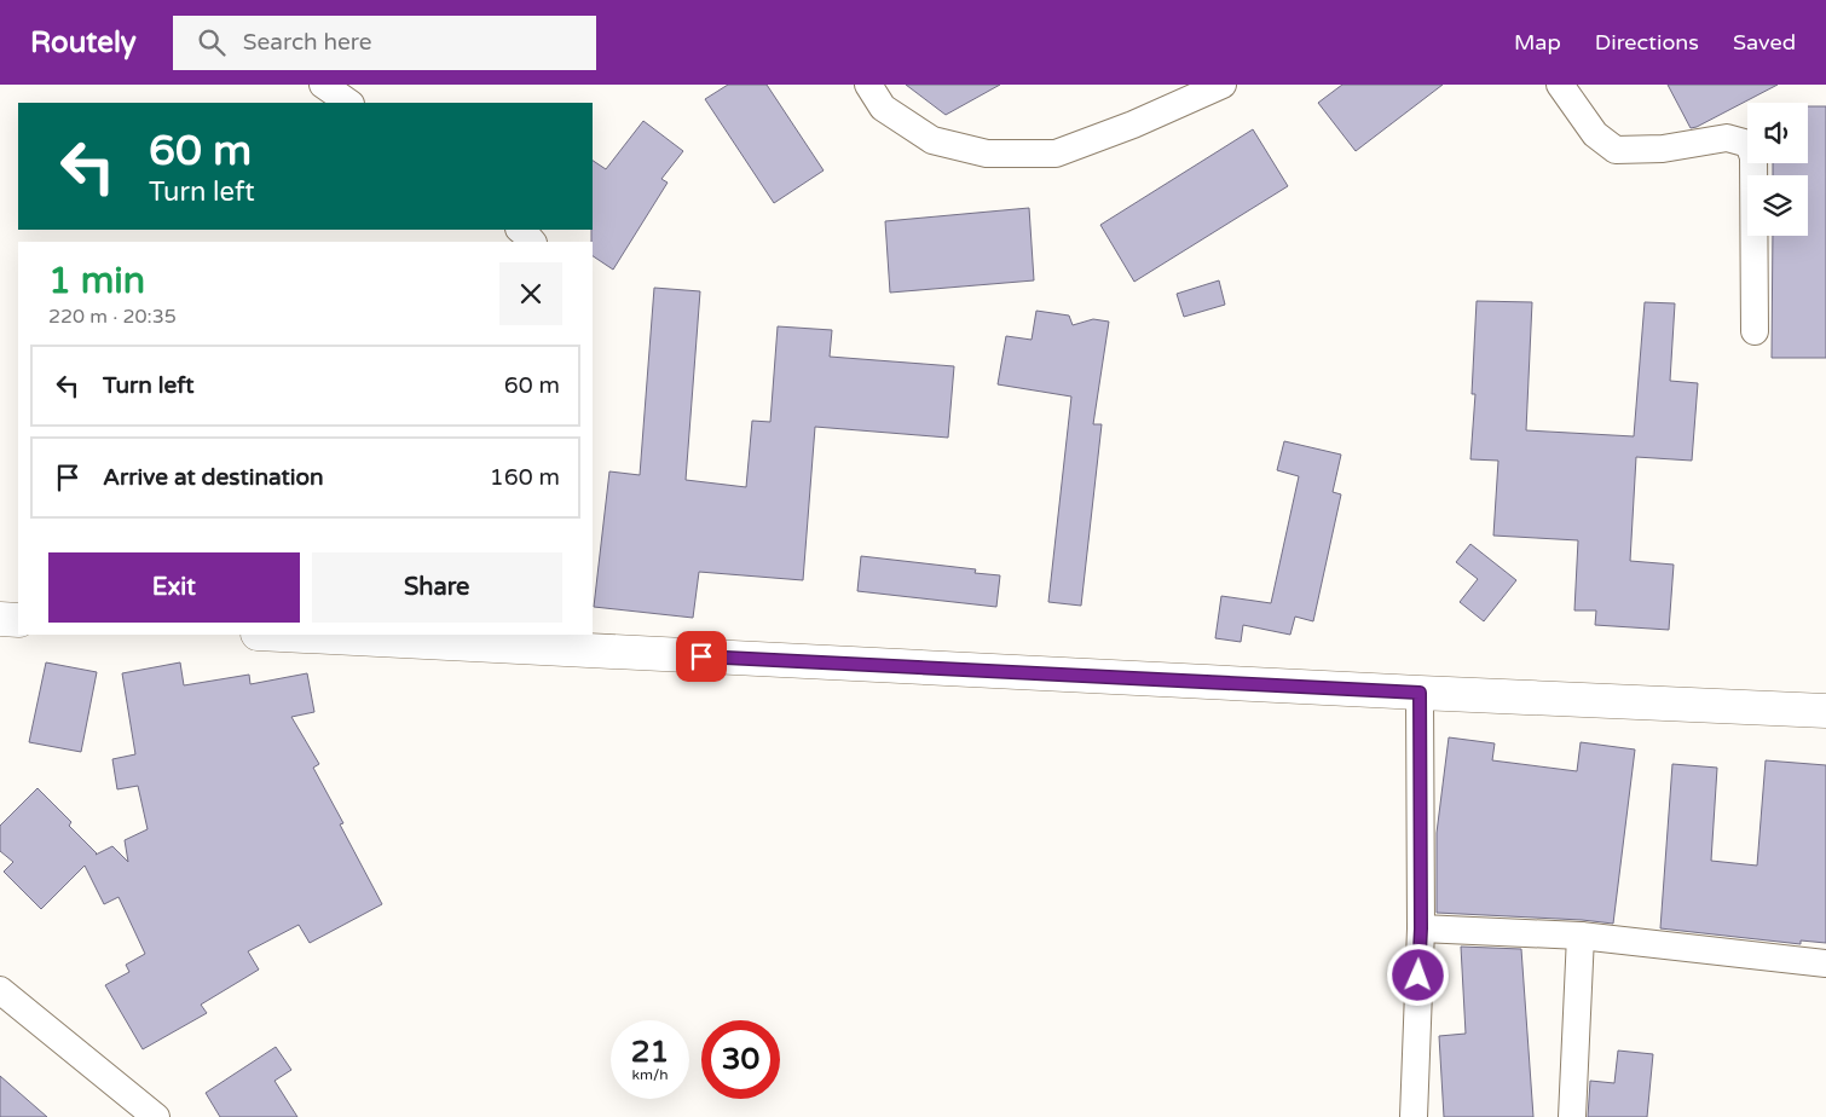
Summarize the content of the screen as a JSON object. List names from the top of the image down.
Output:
{
  "page": {
    "header": "Routely",
    "search": "Search here",
    "nav": ["Map", "Directions", "Saved"],
    "turn": ["60 m", "Turn left"],
    "heading": ["1 min", "220 m · 20:35"],
    "list": [
      {
        "name": "Turn left",
        "value": "60 m"
      },
      {
        "name": "Arrive at destination",
        "value": "160 m"
      }
    ],
    "buttons": ["Exit", "Share"],
    "speed": "21 km/h",
    "limit": "30"
  }
}
